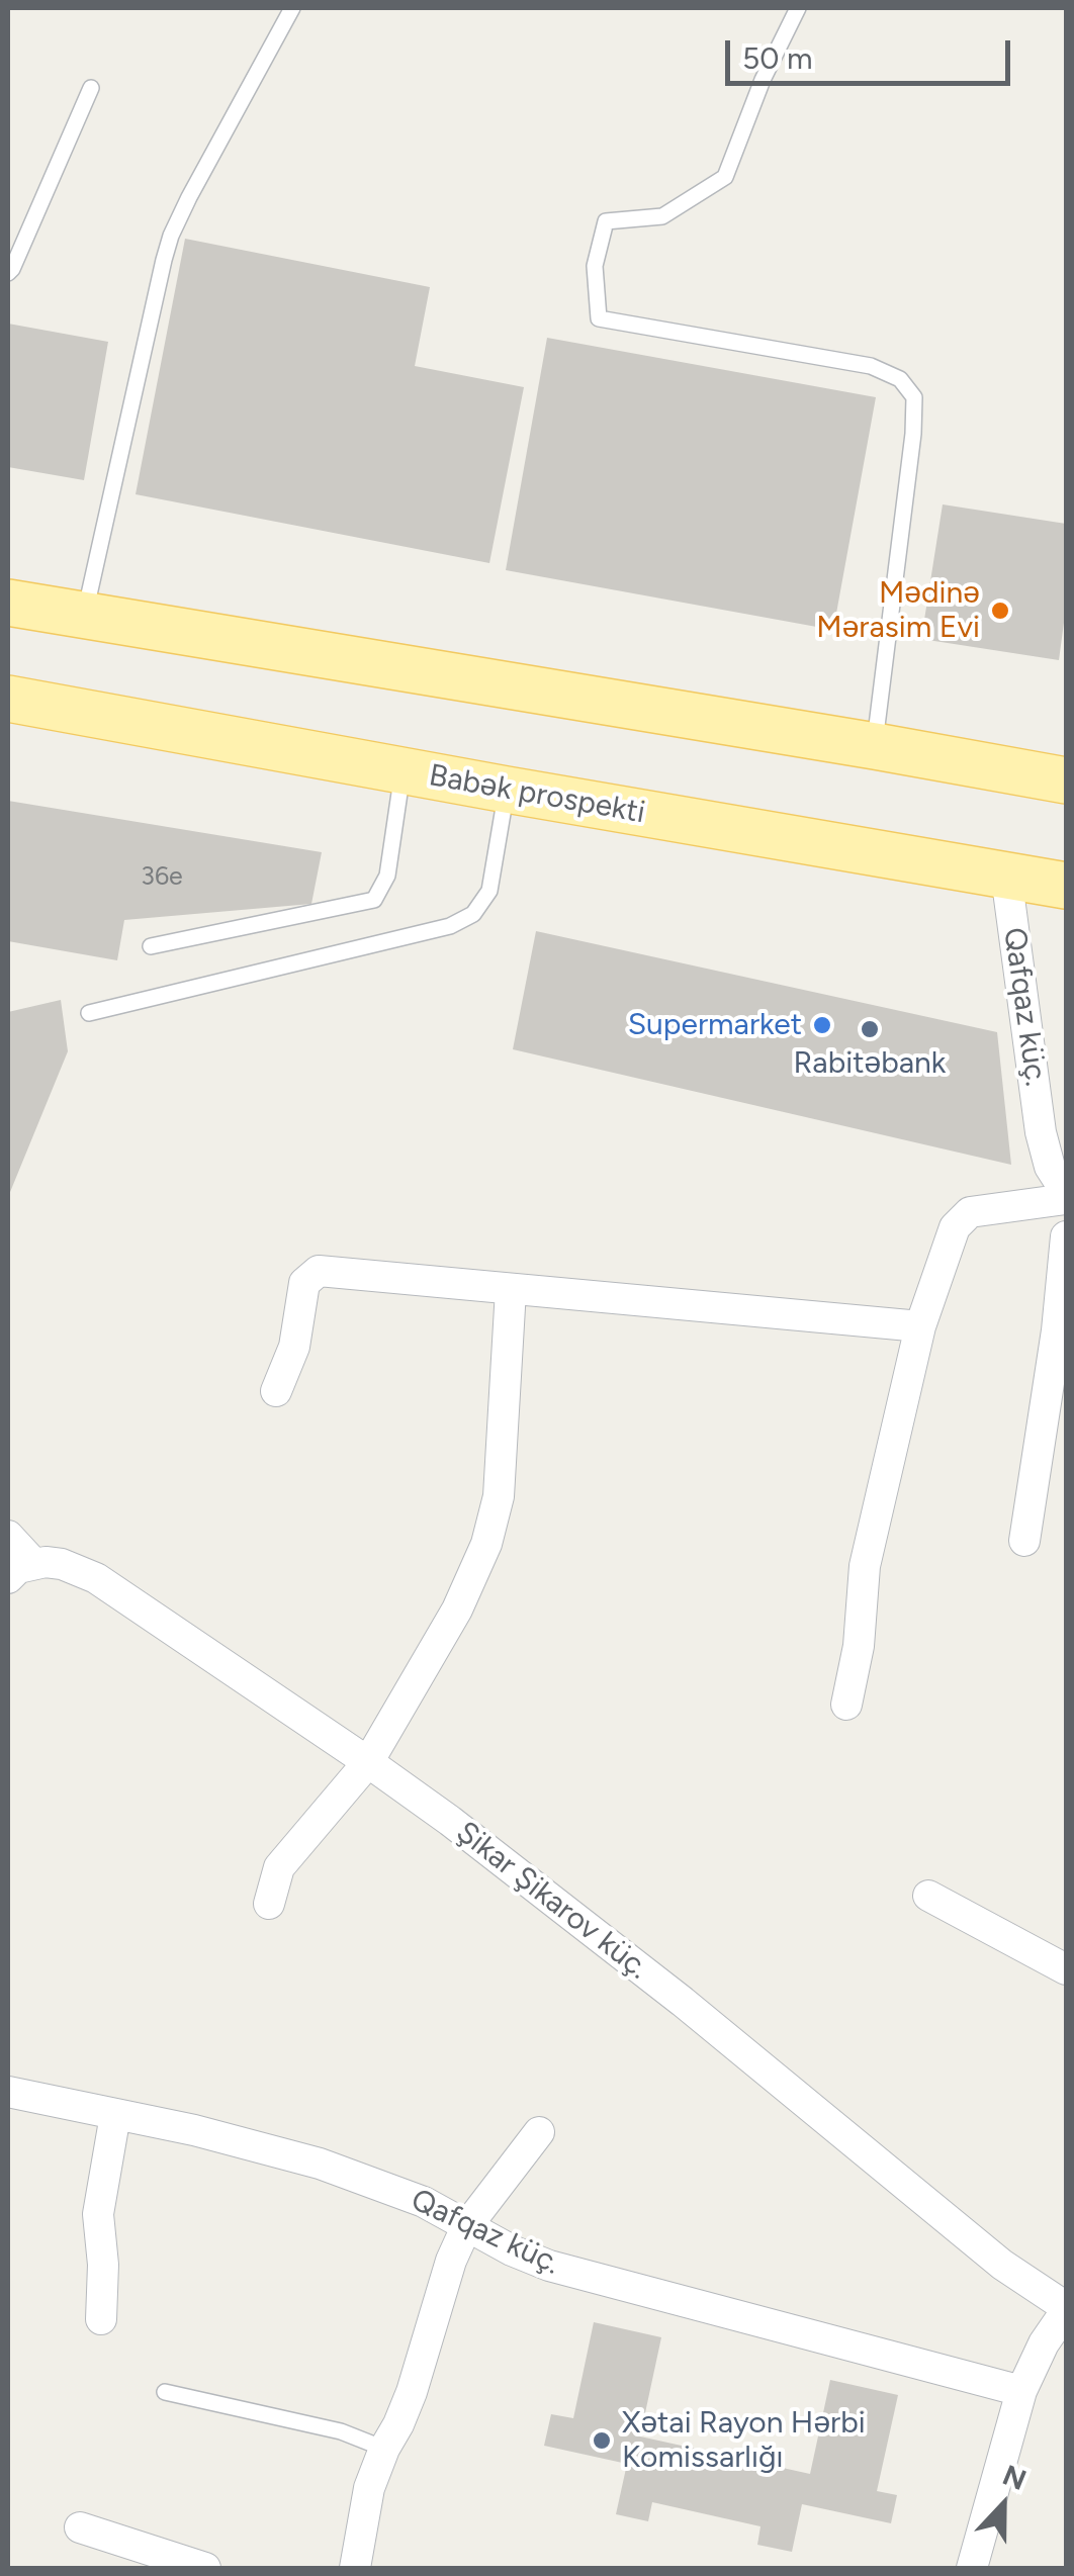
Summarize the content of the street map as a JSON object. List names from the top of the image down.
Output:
{
  "streets": {
    "main road": ["Babək prospekti"],
    "street": ["Qafqaz küç.", "Şikar Şikarov küç."]
  },
  "crossings": [
    ["Babək prospekti", "Qafqaz küç."]
  ],
  "places": [
    "Mədinə Mərasim Evi",
    "Supermarket",
    "Rabitəbank",
    "Xətai Rayon Hərbi Komissarlığı"
  ],
  "house_numbers": ["36e"],
  "scale_bar": "50 m",
  "north": "top"
}
